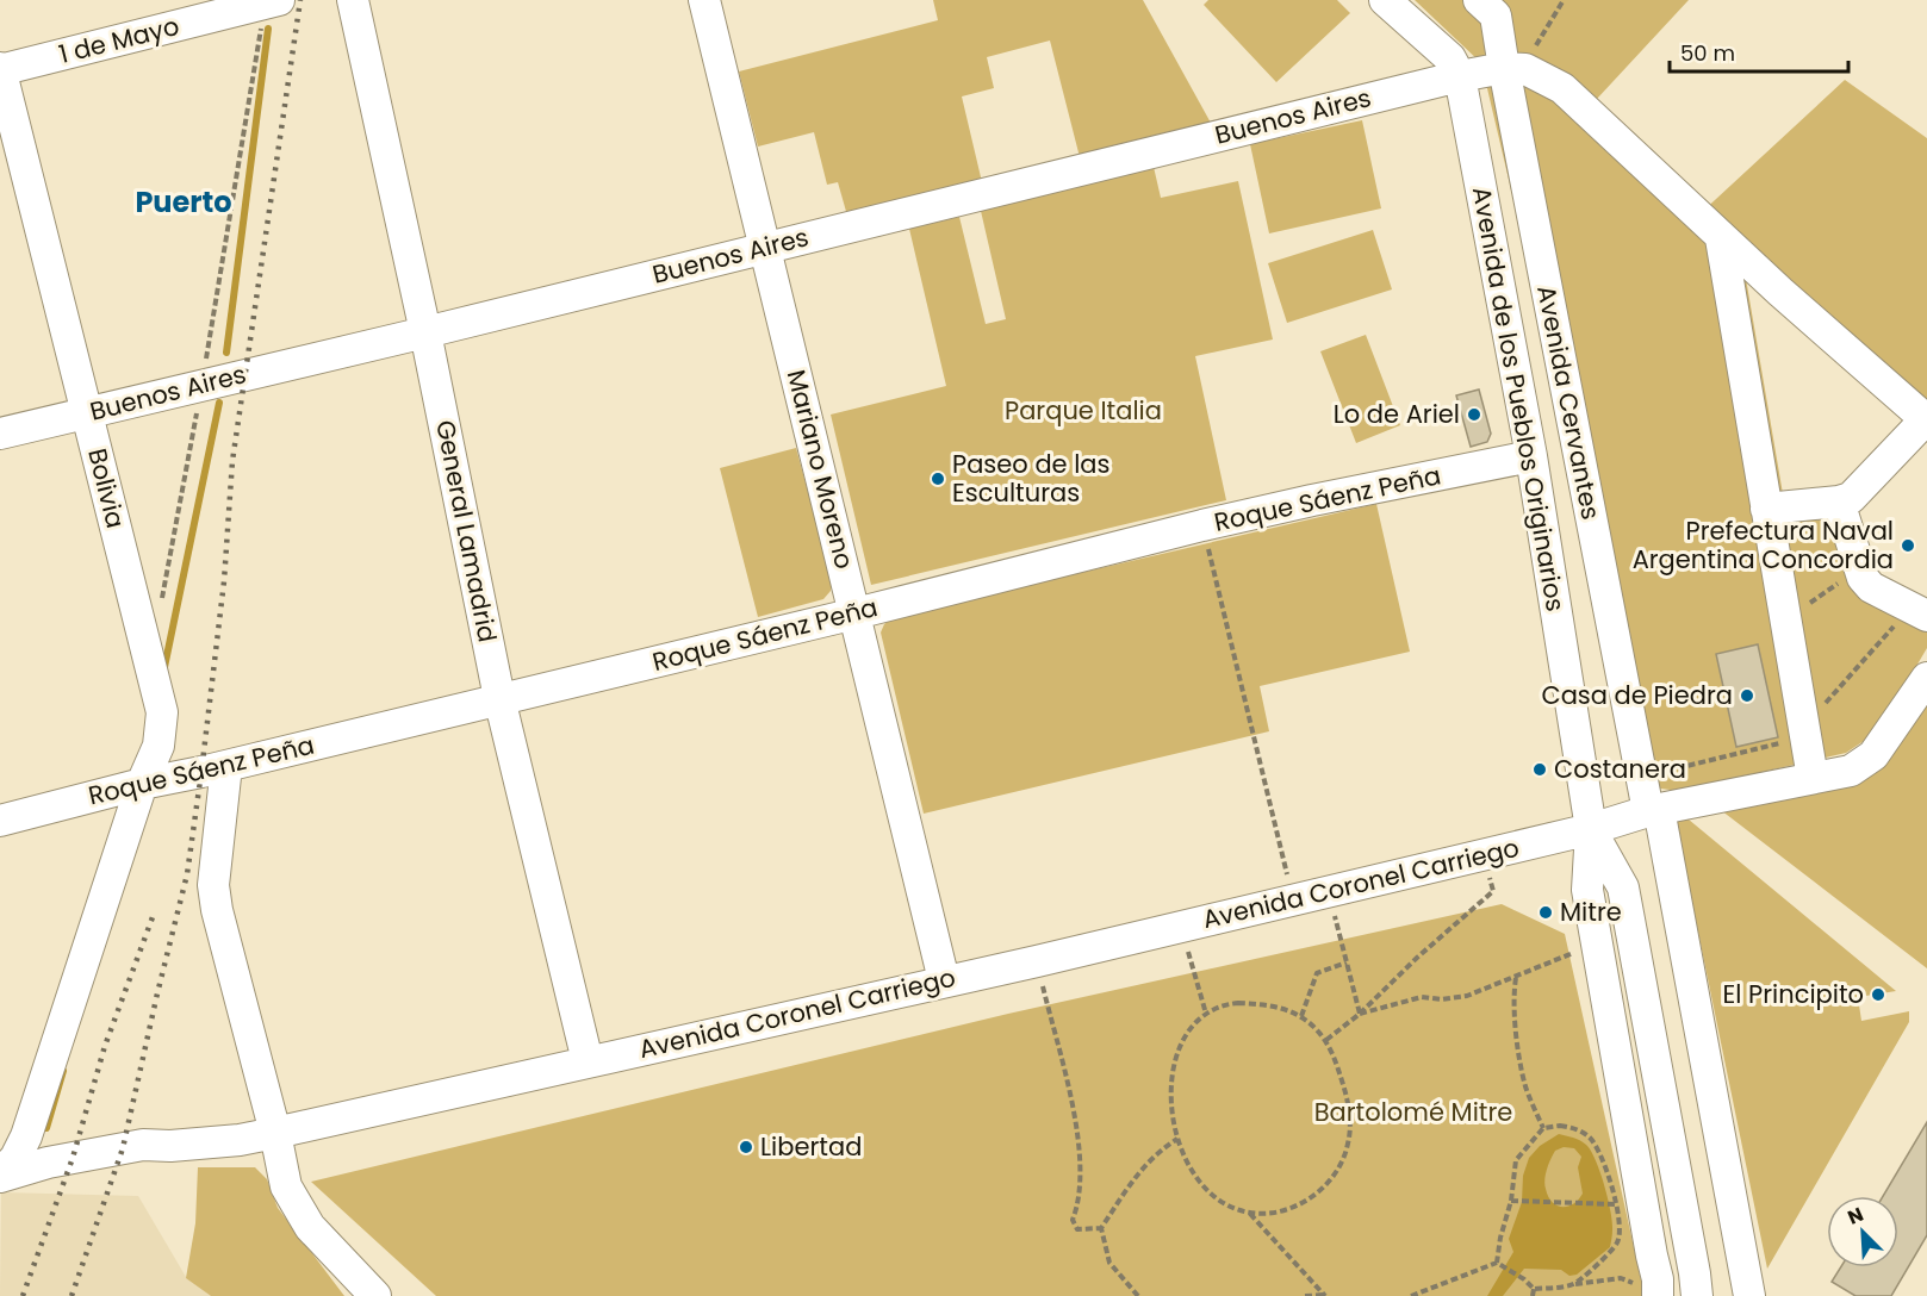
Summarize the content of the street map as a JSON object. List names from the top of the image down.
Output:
{
  "streets": {
    "street": [
      "1 de Mayo",
      "Buenos Aires",
      "Avenida de los Pueblos Originarios",
      "Avenida Cervantes",
      "Mariano Moreno",
      "Bolivia",
      "Roque Sáenz Peña",
      "General Lamadrid",
      "Avenida Coronel Carriego"
    ]
  },
  "crossings": [
    ["1 de Mayo", "Bolivia"],
    ["Buenos Aires", "Avenida de los Pueblos Originarios"],
    ["Buenos Aires", "Avenida Cervantes"],
    ["Buenos Aires", "Mariano Moreno"],
    ["Buenos Aires", "Bolivia"],
    ["Buenos Aires", "General Lamadrid"],
    ["Avenida de los Pueblos Originarios", "Roque Sáenz Peña"],
    ["Avenida de los Pueblos Originarios", "Avenida Coronel Carriego"],
    ["Avenida Cervantes", "Avenida Coronel Carriego"],
    ["Mariano Moreno", "Roque Sáenz Peña"],
    ["Mariano Moreno", "Avenida Coronel Carriego"],
    ["Bolivia", "Roque Sáenz Peña"],
    ["Bolivia", "Avenida Coronel Carriego"],
    ["Roque Sáenz Peña", "General Lamadrid"],
    ["General Lamadrid", "Avenida Coronel Carriego"]
  ],
  "districts": ["Puerto"],
  "parks": ["Parque Italia", "Bartolomé Mitre"],
  "places": [
    "Lo de Ariel",
    "Paseo de las Esculturas",
    "Prefectura Naval Argentina Concordia",
    "Casa de Piedra",
    "Costanera",
    "Mitre",
    "El Principito",
    "Libertad"
  ],
  "scale_bar": "50 m",
  "north": "top left"
}
